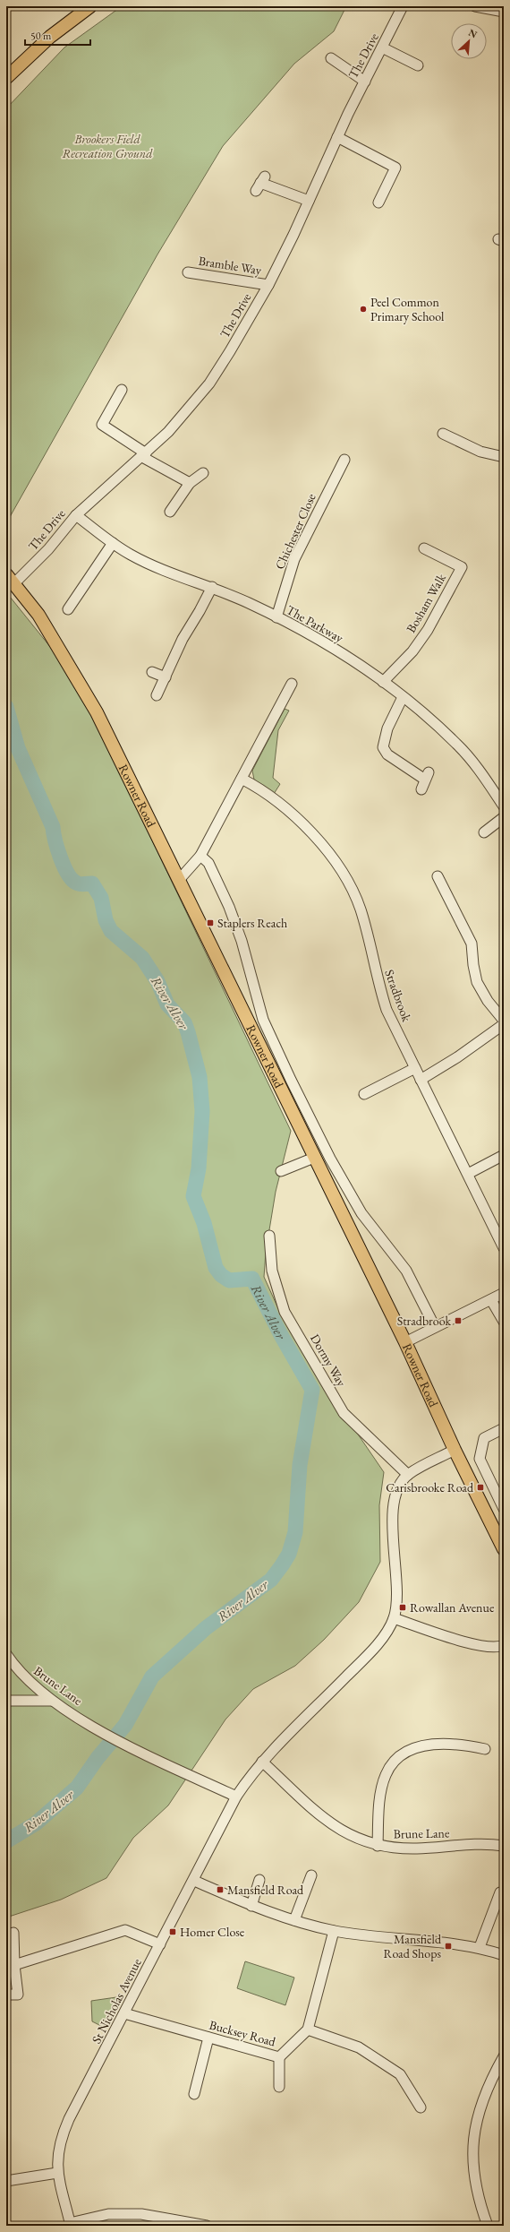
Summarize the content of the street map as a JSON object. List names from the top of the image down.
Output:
{
  "streets": {
    "main road": ["Rowner Road"],
    "street": [
      "The Drive",
      "Bramble Way",
      "Chichester Close",
      "Bosham Walk",
      "The Parkway",
      "Stradbrook",
      "Dormy Way",
      "Brune Lane",
      "St Nicholas Avenue",
      "Bucksey Road"
    ]
  },
  "crossings": [
    ["The Drive", "Bramble Way"],
    ["The Drive", "The Parkway"],
    ["The Drive", "Rowner Road"],
    ["Chichester Close", "The Parkway"],
    ["Bosham Walk", "The Parkway"],
    ["Brune Lane", "St Nicholas Avenue"],
    ["St Nicholas Avenue", "Bucksey Road"]
  ],
  "water": ["River Alver"],
  "parks": ["Brookers Field Recreation Ground"],
  "places": {
    "other": ["Peel Common Primary School"],
    "transit": [
      "Staplers Reach",
      "Stradbrook",
      "Carisbrooke Road",
      "Rowallan Avenue",
      "Mansfield Road",
      "Homer Close",
      "Mansfield Road Shops"
    ]
  },
  "scale_bar": "50 m",
  "north": "top right"
}
